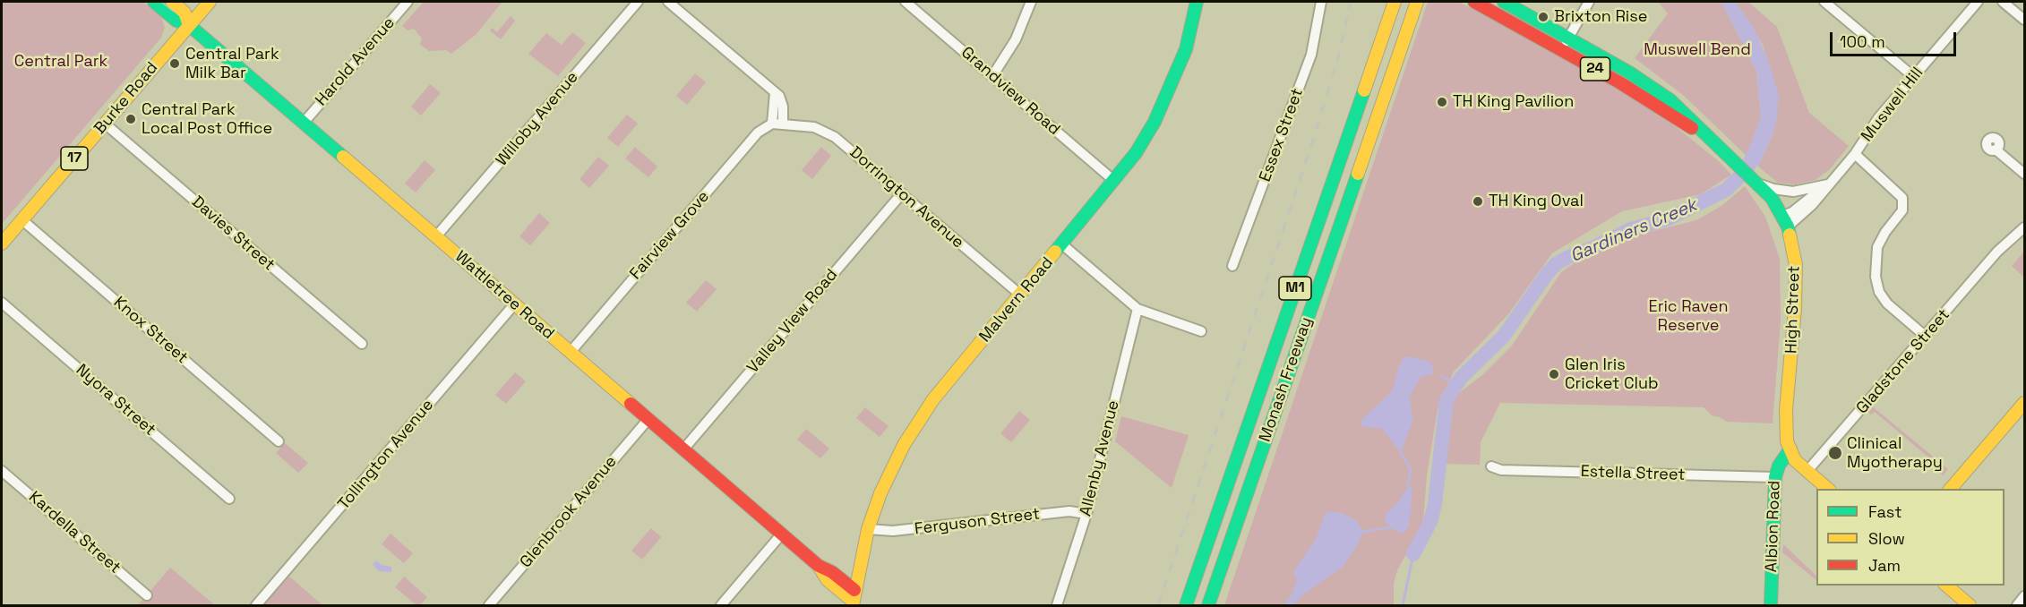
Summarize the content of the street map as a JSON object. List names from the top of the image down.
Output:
{
  "streets": {
    "main road": [
      "24",
      "Burke Road",
      "17",
      "M1",
      "Wattletree Road",
      "Malvern Road",
      "High Street",
      "Monash Freeway",
      "Albion Road"
    ],
    "street": [
      "Harold Avenue",
      "Grandview Road",
      "Muswell Hill",
      "Willoby Avenue",
      "Essex Street",
      "Dorrington Avenue",
      "Davies Street",
      "Fairview Grove",
      "Valley View Road",
      "Knox Street",
      "Gladstone Street",
      "Nyora Street",
      "Tollington Avenue",
      "Allenby Avenue",
      "Estella Street",
      "Glenbrook Avenue",
      "Ferguson Street",
      "Kardella Street"
    ]
  },
  "crossings": [
    ["Harold Avenue", "Wattletree Road"],
    ["Grandview Road", "Malvern Road"],
    ["Burke Road", "Davies Street"],
    ["Burke Road", "Wattletree Road"],
    ["Burke Road", "Knox Street"],
    ["Muswell Hill", "High Street"],
    ["Willoby Avenue", "Wattletree Road"],
    ["Dorrington Avenue", "Fairview Grove"],
    ["Dorrington Avenue", "Malvern Road"],
    ["Dorrington Avenue", "Valley View Road"],
    ["Fairview Grove", "Wattletree Road"],
    ["Wattletree Road", "Malvern Road"],
    ["Wattletree Road", "Valley View Road"],
    ["Wattletree Road", "Tollington Avenue"],
    ["Wattletree Road", "Glenbrook Avenue"],
    ["Malvern Road", "Ferguson Street"],
    ["High Street", "Albion Road"],
    ["Allenby Avenue", "Ferguson Street"],
    ["Estella Street", "Albion Road"]
  ],
  "water": ["Gardiners Creek"],
  "parks": ["Muswell Bend", "Central Park", "Eric Raven Reserve"],
  "places": [
    "Brixton Rise",
    "Central Park Milk Bar",
    "TH King Pavilion",
    "Central Park Local Post Office",
    "TH King Oval",
    "Glen Iris Cricket Club",
    "Clinical Myotherapy"
  ],
  "legend": ["Fast", "Slow", "Jam"],
  "scale_bar": "100 m"
}
